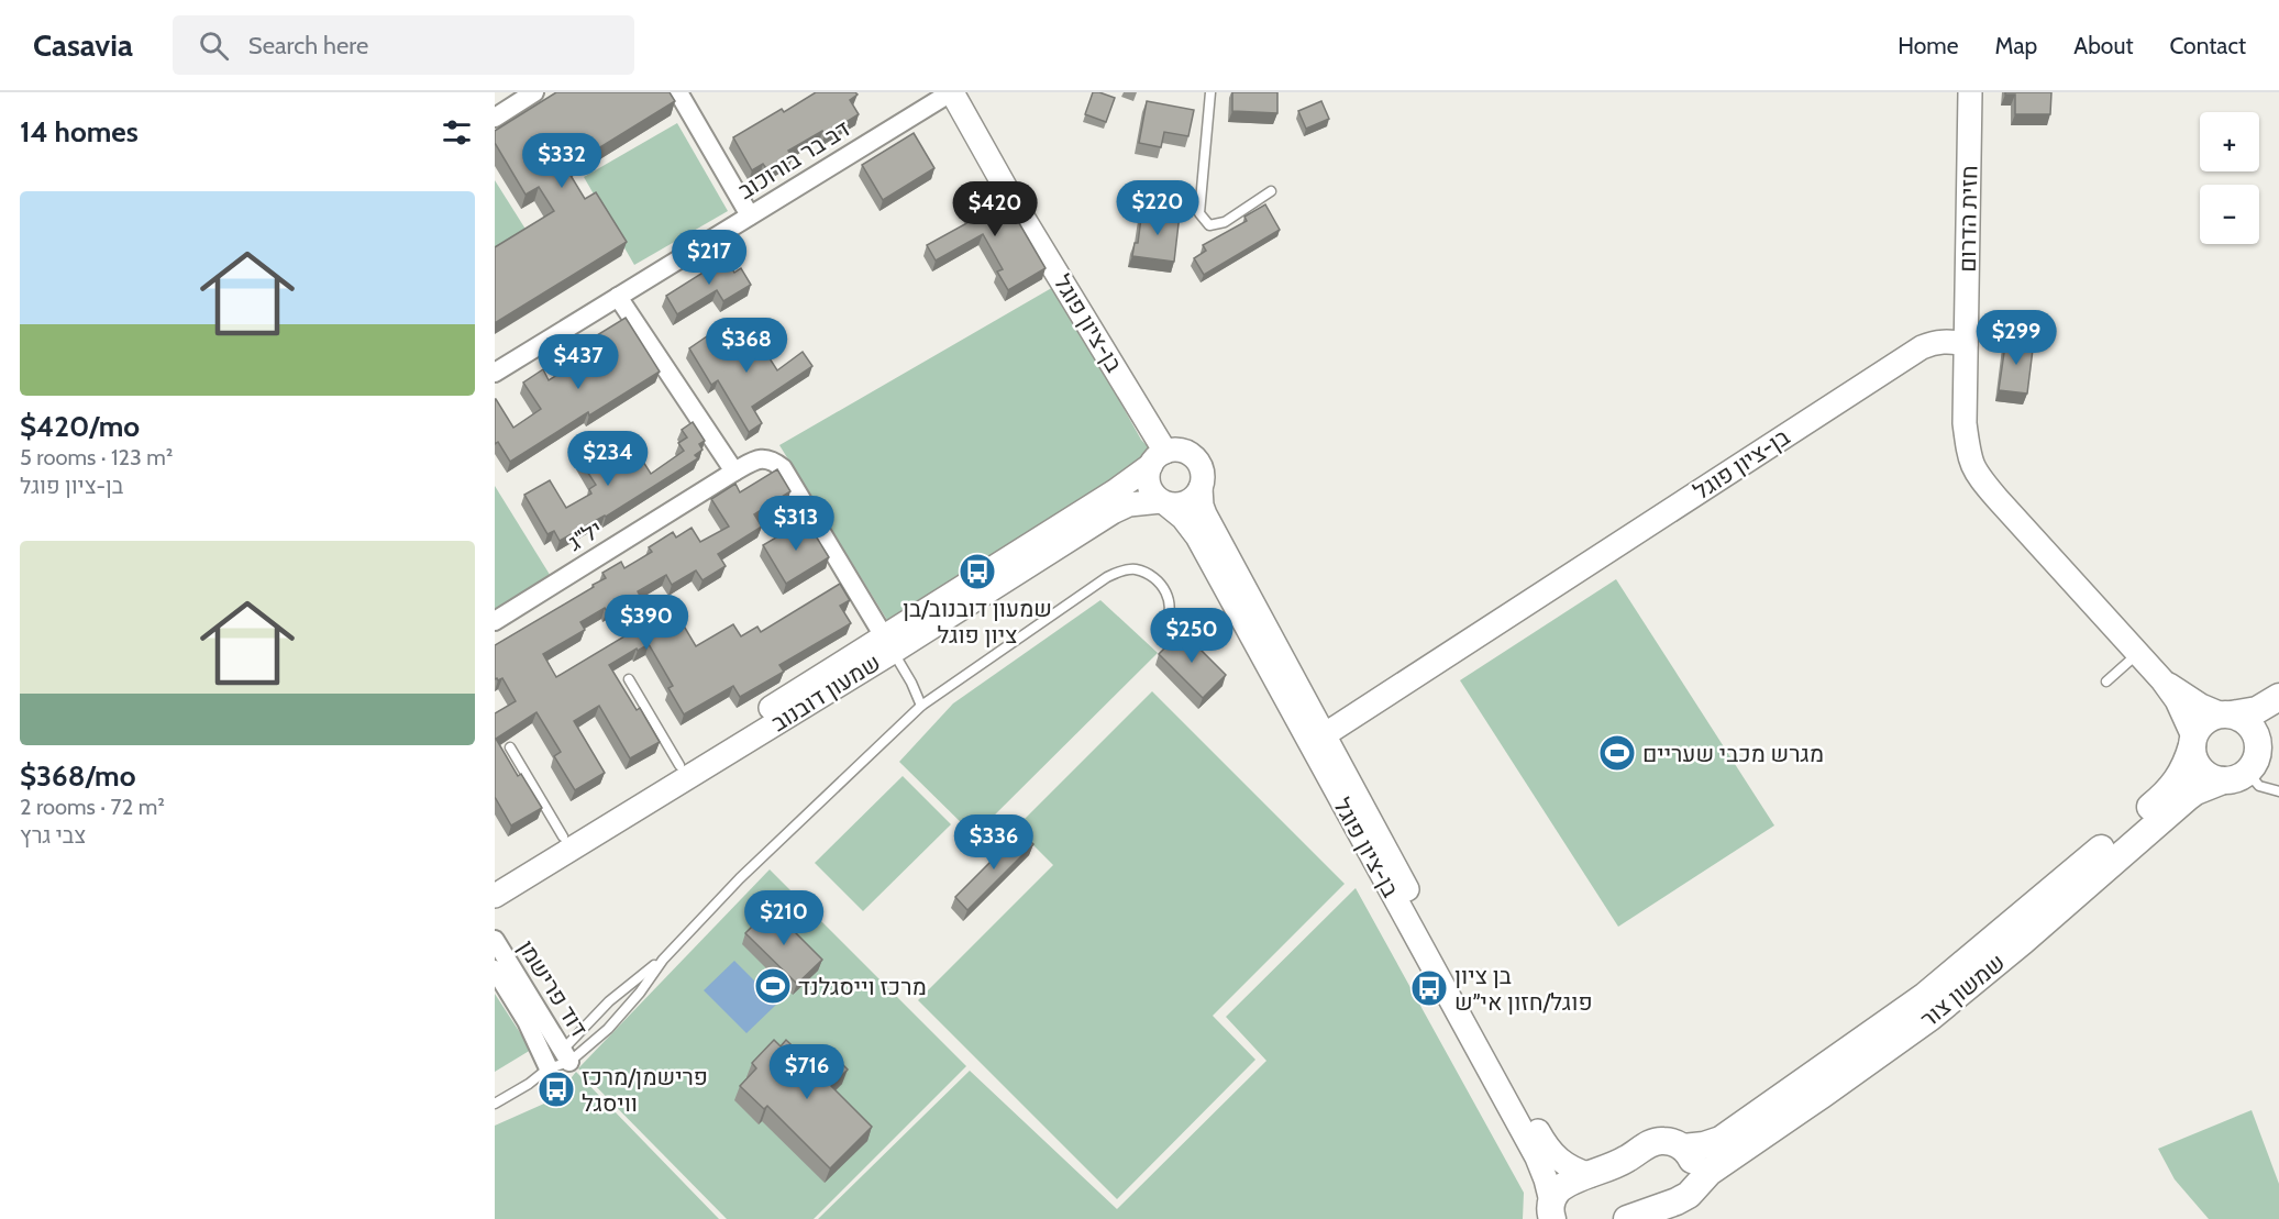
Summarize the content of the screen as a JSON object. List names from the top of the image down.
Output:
{
  "streets": {
    "main road": ["שמשון צור"],
    "street": [
      "דב בר בורוכוב",
      "חזית הדרום",
      "בן-ציון פוגל",
      "יל\"ג",
      "שמעון דובנוב",
      "דוד פרישמן"
    ]
  },
  "crossings": [
    ["דב בר בורוכוב", "בן-ציון פוגל"],
    ["חזית הדרום", "בן-ציון פוגל"],
    ["בן-ציון פוגל", "שמעון דובנוב"],
    ["בן-ציון פוגל", "שמשון צור"],
    ["יל\"ג", "שמעון דובנוב"]
  ],
  "places": {
    "bus stop": ["שמעון דובנוב/בן ציון פוגל", "בן ציון פוגל/חזון אי״ש", "פרישמן/מרכז וויסגל"],
    "sports": ["מגרש מכבי שעריים", "מרכז וייסגלנד"]
  },
  "page": {
    "header": "Casavia",
    "search": "Search here",
    "nav": [
      "Home",
      "Map",
      "About",
      "Contact"
    ],
    "heading": "14 homes",
    "map_buttons": ["+", "−"],
    "price": [
      "$332",
      "$220",
      "$420",
      "$217",
      "$299",
      "$368",
      "$437",
      "$234",
      "$313",
      "$390",
      "$250",
      "$336",
      "$210",
      "$716"
    ],
    "list": [
      {
        "name": "$420/mo",
        "note": "5 rooms · 123 m² · בן-ציון פוגל"
      },
      {
        "name": "$368/mo",
        "note": "2 rooms · 72 m² · צבי גרץ"
      }
    ]
  }
}
